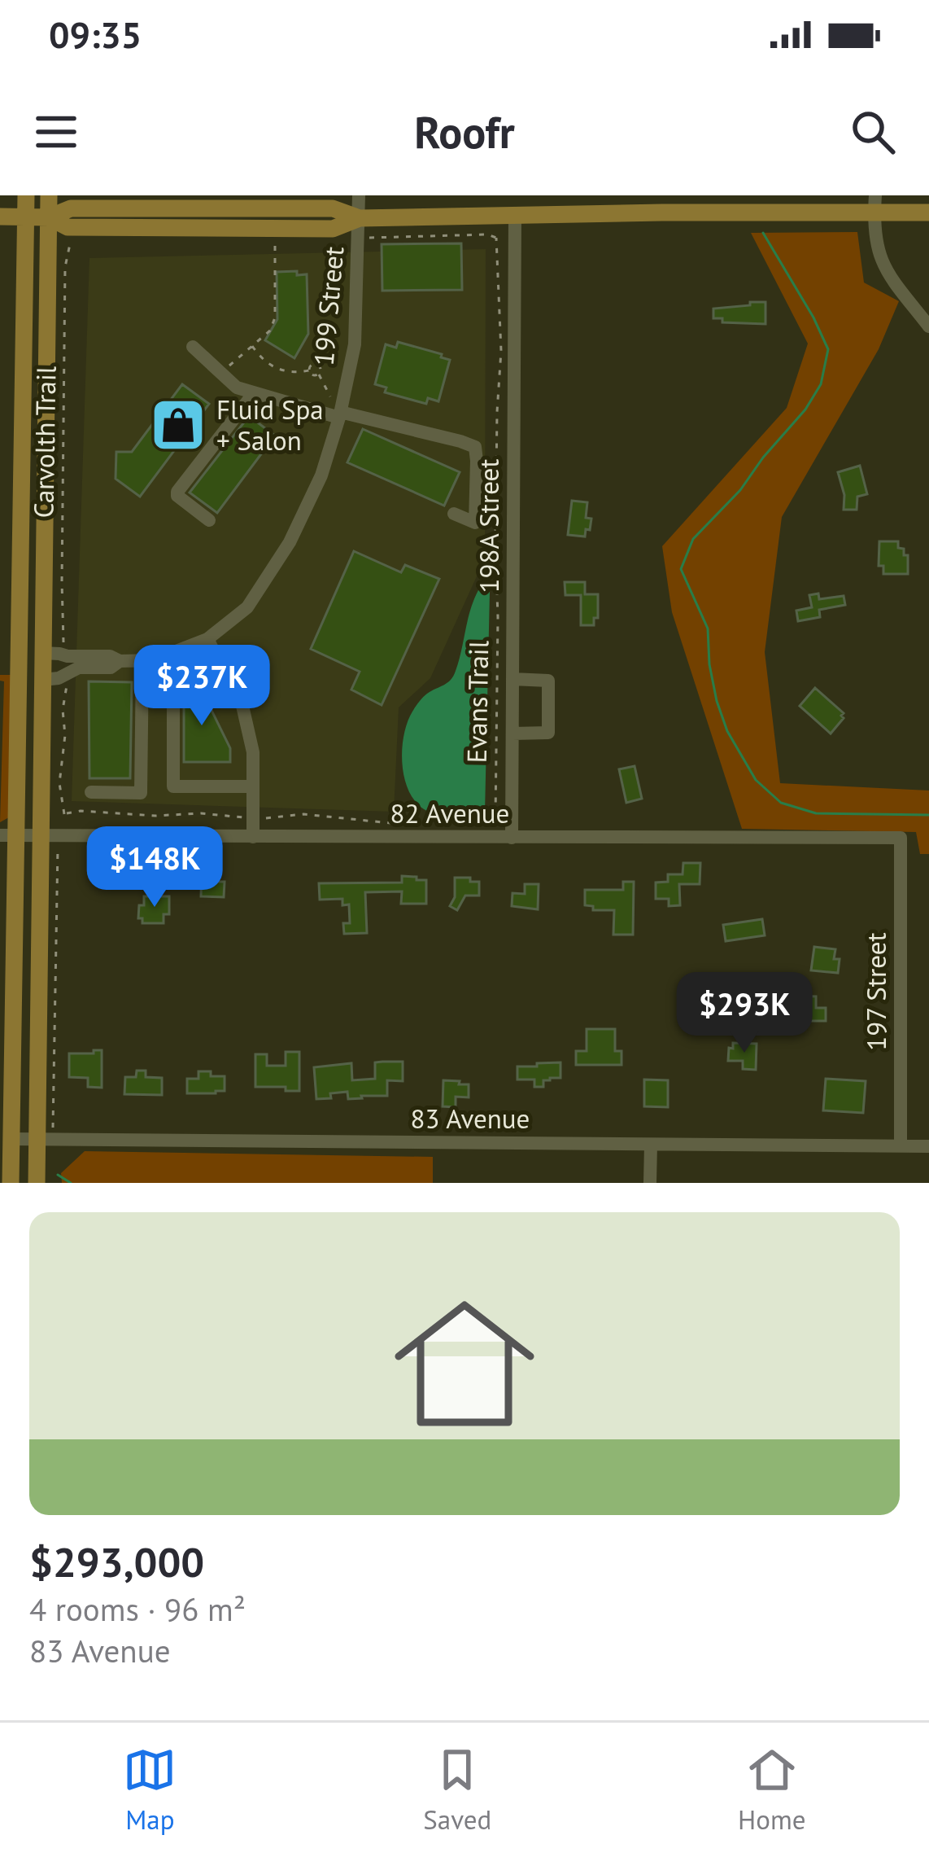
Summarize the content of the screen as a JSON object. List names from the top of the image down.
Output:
{
  "streets": {
    "street": [
      "199 Street",
      "198A Street",
      "82 Avenue",
      "197 Street",
      "83 Avenue"
    ],
    "path": ["Carvolth Trail", "Evans Trail"]
  },
  "crossings": [
    ["198A Street", "82 Avenue"],
    ["82 Avenue", "197 Street"],
    ["197 Street", "83 Avenue"]
  ],
  "places": {
    "shop": ["Fluid Spa + Salon"]
  },
  "page": {
    "status": "09:35",
    "header": "Roofr",
    "price": ["$237K", "$148K", "$293K"],
    "list": [
      {
        "name": "$293,000",
        "note": "4 rooms · 96 m² · 83 Avenue"
      }
    ],
    "tabs": ["Map", "Saved", "Home"]
  }
}
